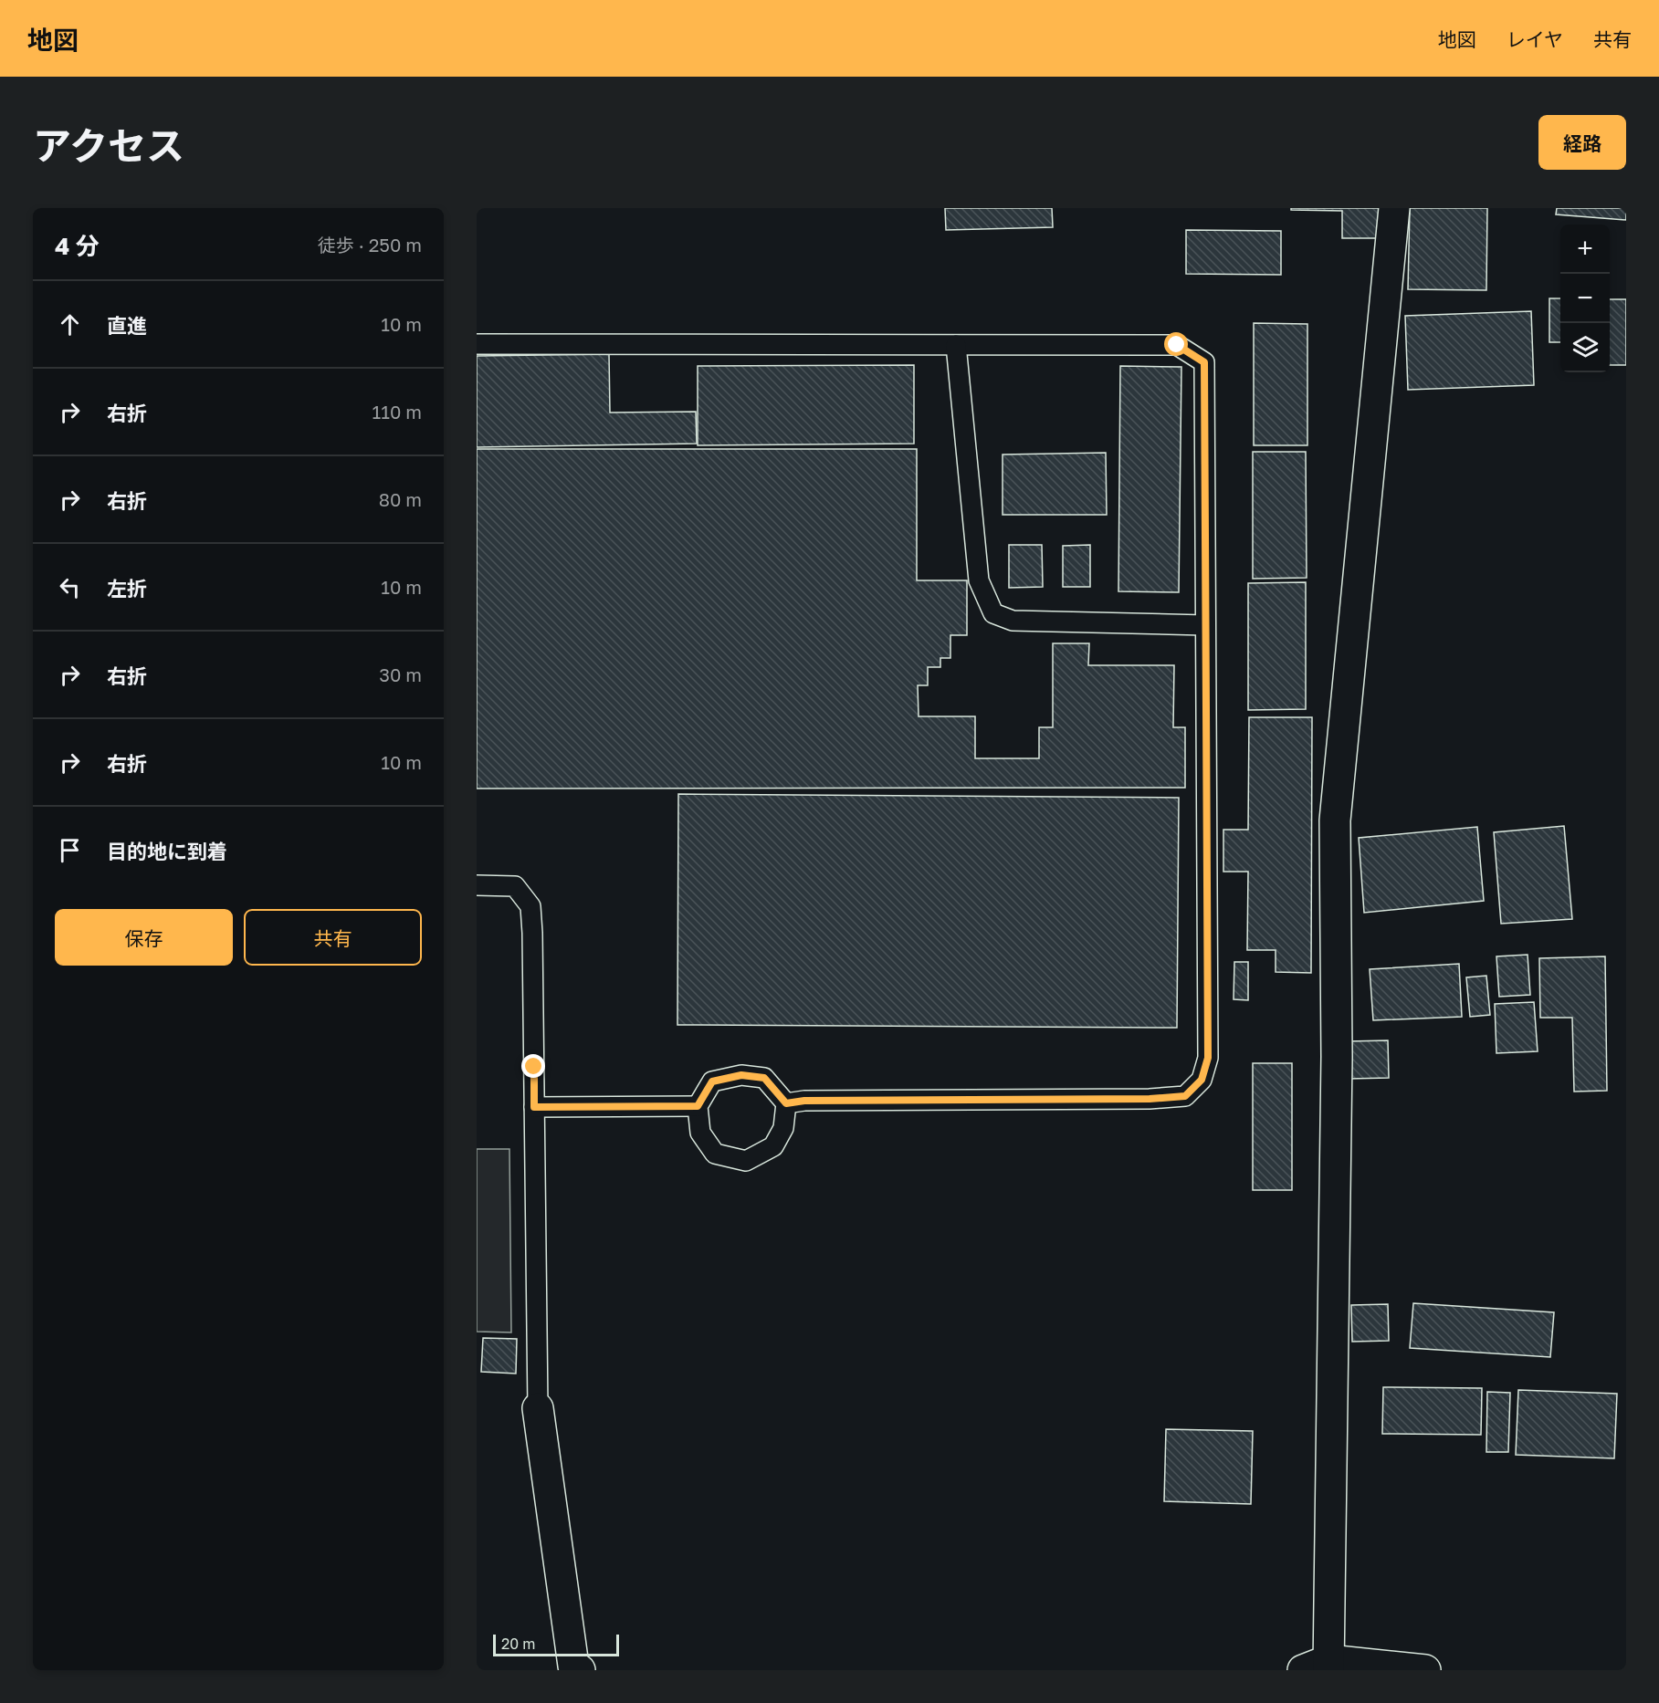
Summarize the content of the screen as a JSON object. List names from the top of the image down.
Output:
{
  "scale_bar": "20 m",
  "page": {
    "header": "地図",
    "nav": ["地図", "レイヤ", "共有"],
    "title": "アクセス",
    "buttons": [
      "経路",
      ["保存", "共有"]
    ],
    "heading": ["4 分", "徒歩 · 250 m"],
    "map_buttons": ["+", "−"],
    "list": [
      ["直進", "10 m"],
      ["右折", "110 m"],
      ["右折", "80 m"],
      ["左折", "10 m"],
      ["右折", "30 m"],
      ["右折", "10 m"],
      "目的地に到着"
    ],
    "scale": "20 m"
  }
}
